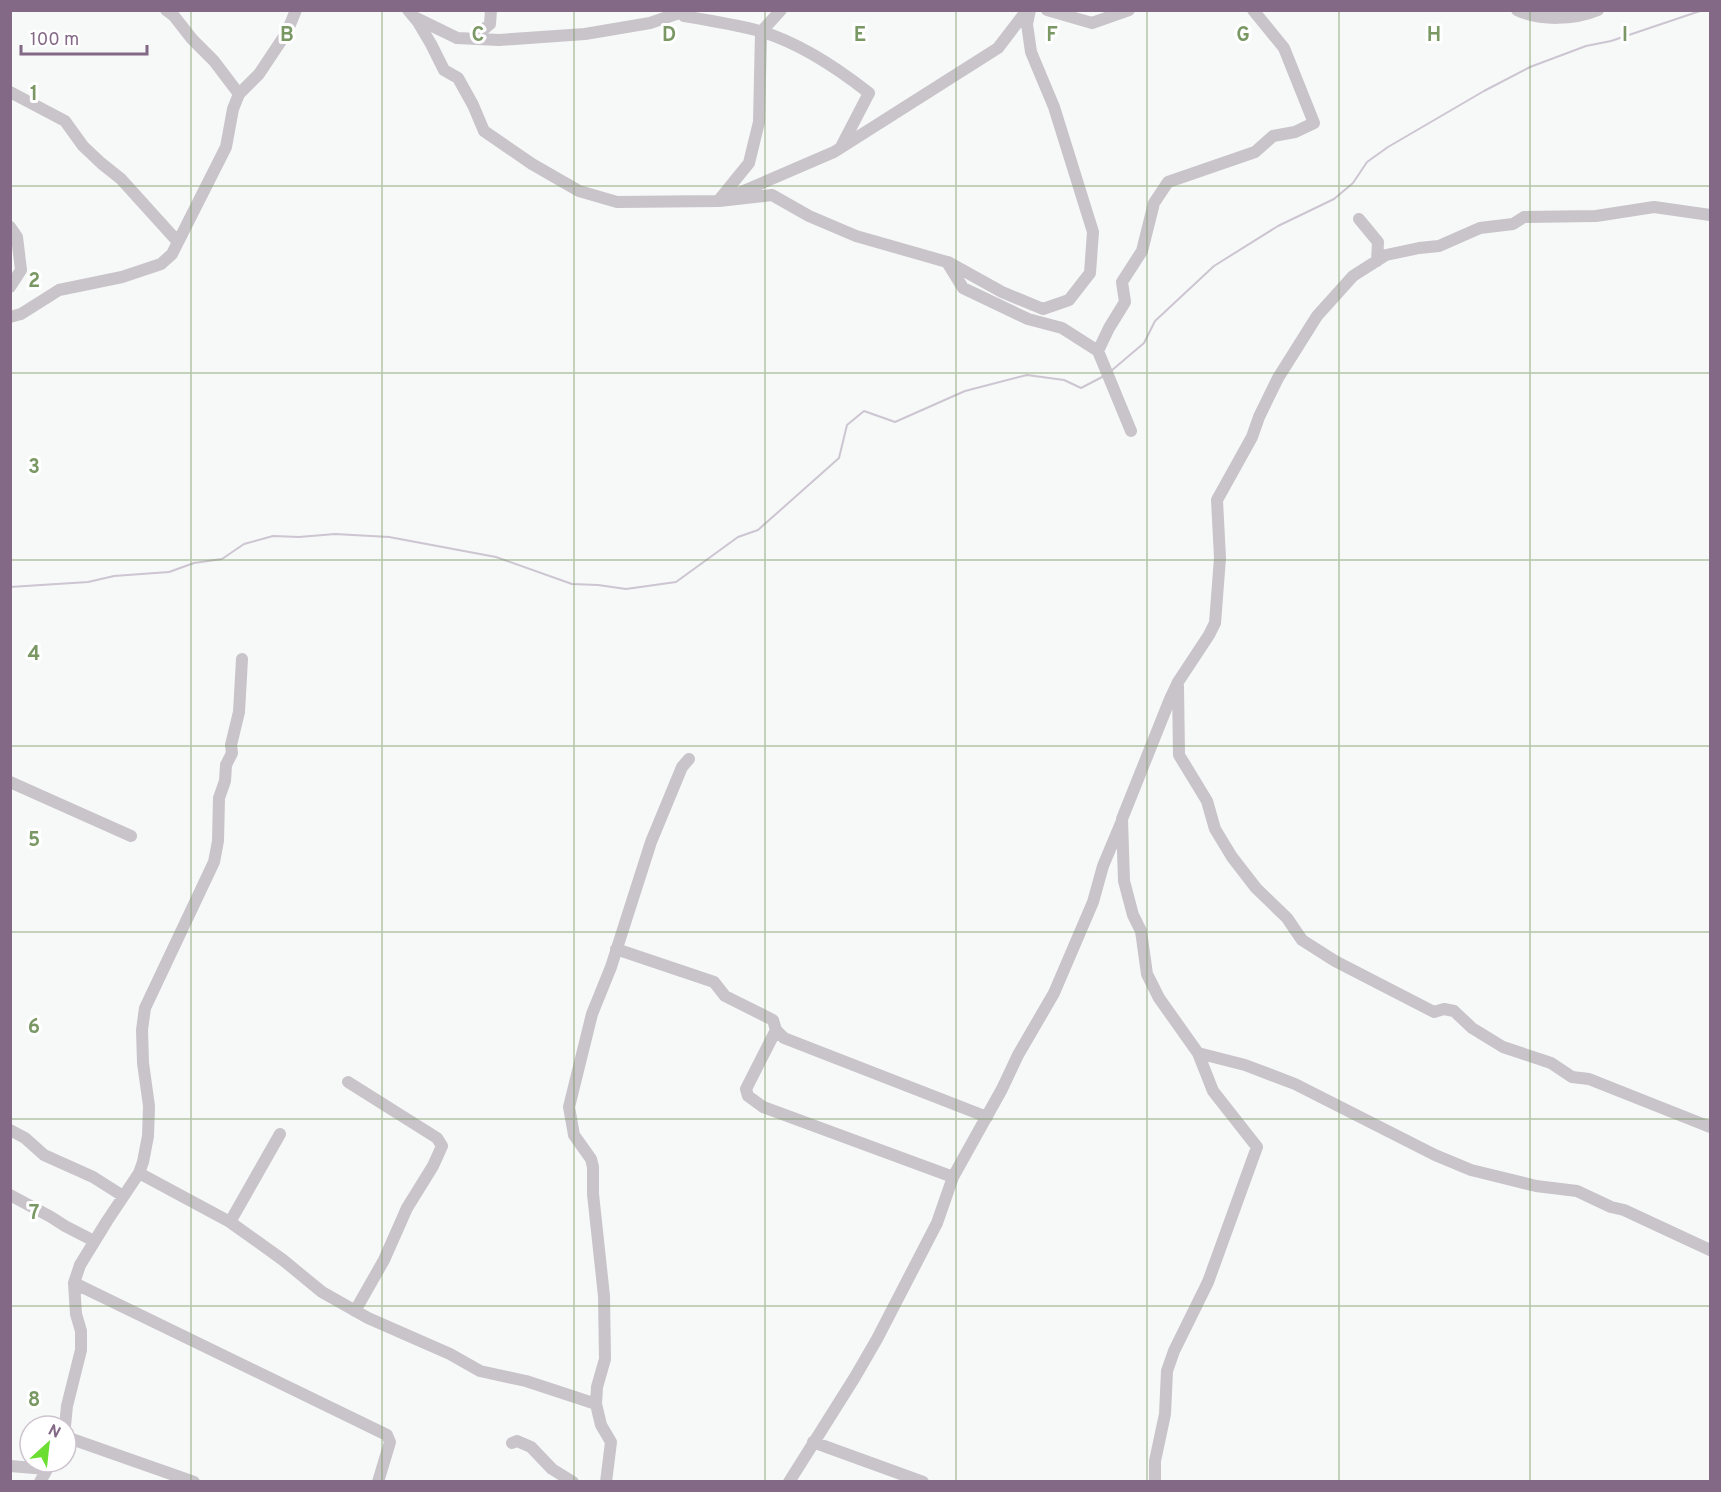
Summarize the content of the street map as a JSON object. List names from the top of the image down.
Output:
{
  "scale_bar": "100 m",
  "north": "top right",
  "grid": {
    "columns": [
      "B",
      "C",
      "D",
      "E",
      "F",
      "G",
      "H",
      "I"
    ],
    "rows": [
      "1",
      "2",
      "3",
      "4",
      "5",
      "6",
      "7",
      "8"
    ]
  }
}
